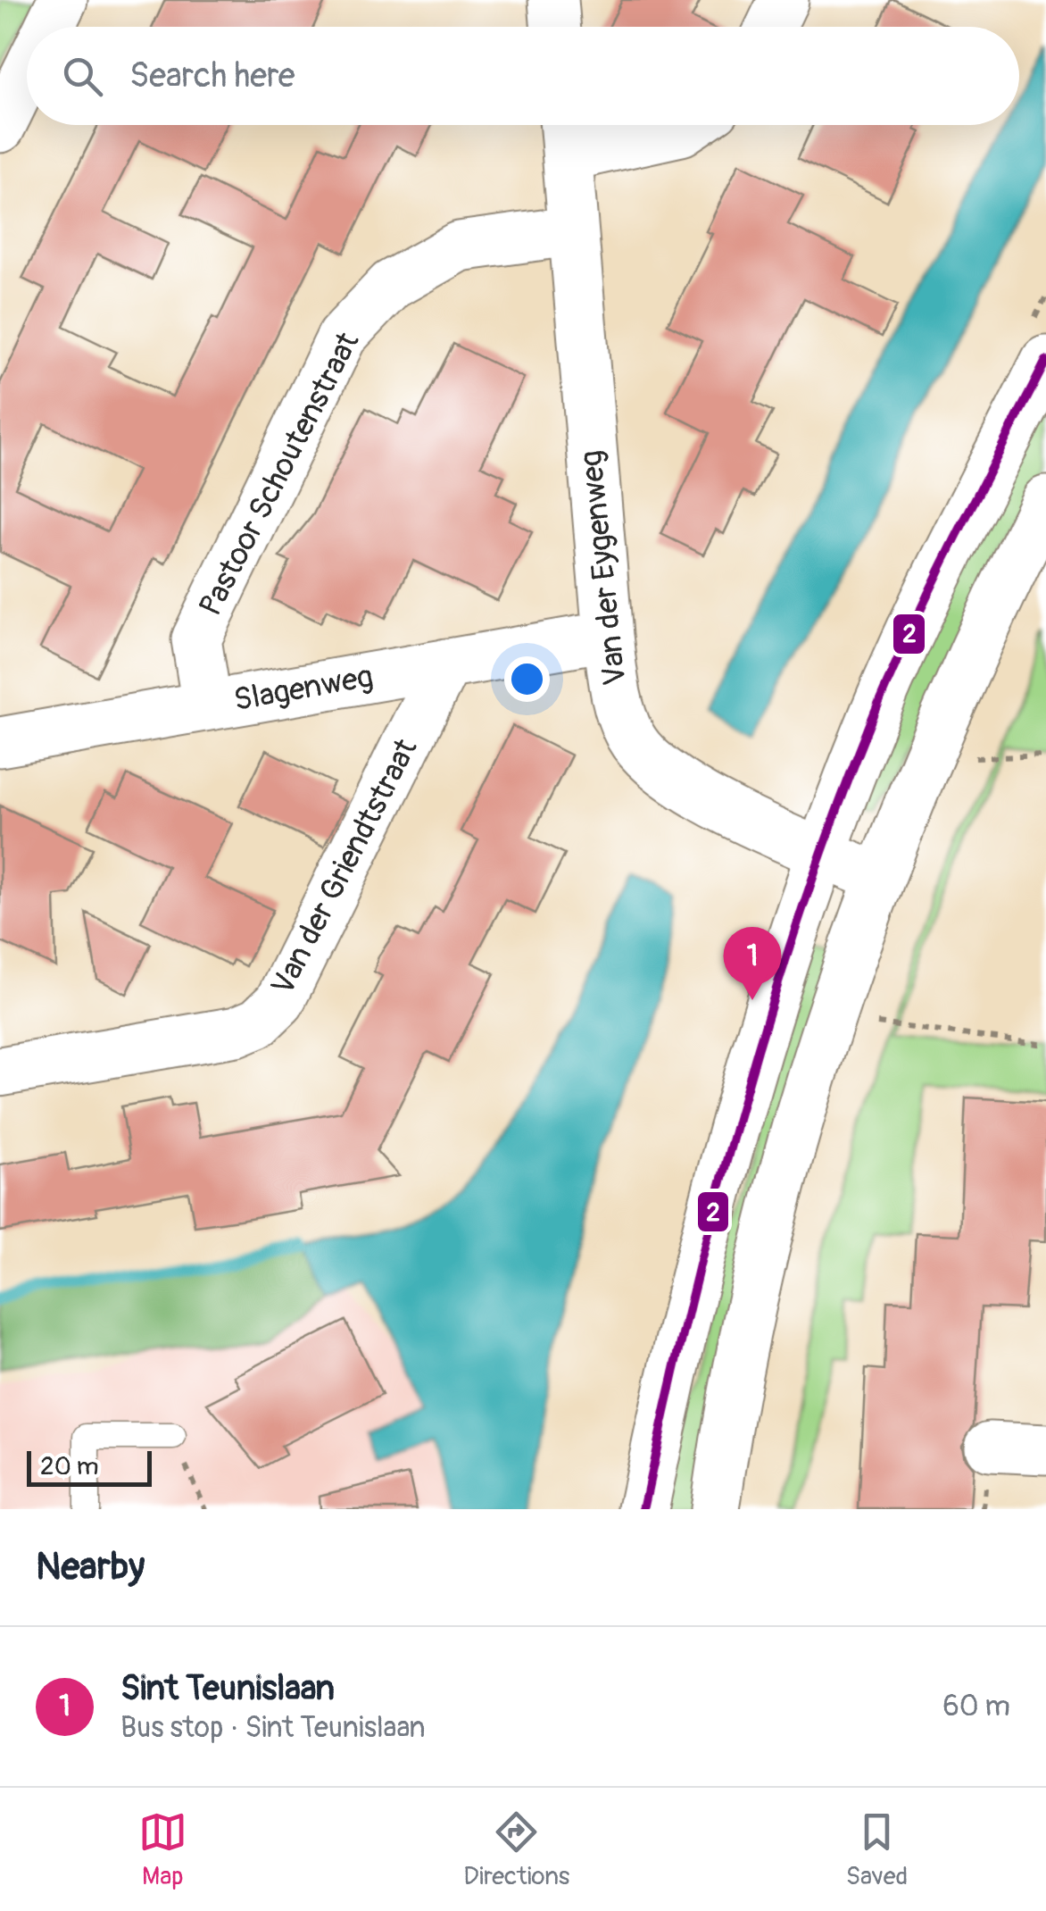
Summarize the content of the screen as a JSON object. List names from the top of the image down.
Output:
{
  "streets": {
    "street": [
      "Pastoor Schoutenstraat",
      "Van der Eygenweg",
      "Slagenweg",
      "Van der Griendtstraat"
    ]
  },
  "crossings": [
    ["Pastoor Schoutenstraat", "Van der Eygenweg"],
    ["Pastoor Schoutenstraat", "Slagenweg"],
    ["Van der Eygenweg", "Slagenweg"],
    ["Slagenweg", "Van der Griendtstraat"]
  ],
  "lines": ["transit line 2"],
  "scale_bar": "20 m",
  "page": {
    "search": "Search here",
    "pins": "1",
    "scale": "20 m",
    "heading": "Nearby",
    "list": [
      {
        "mark": "1",
        "name": "Sint Teunislaan",
        "note": "Bus stop · Sint Teunislaan",
        "value": "60 m"
      }
    ],
    "nav": ["Map", "Directions", "Saved"]
  }
}
